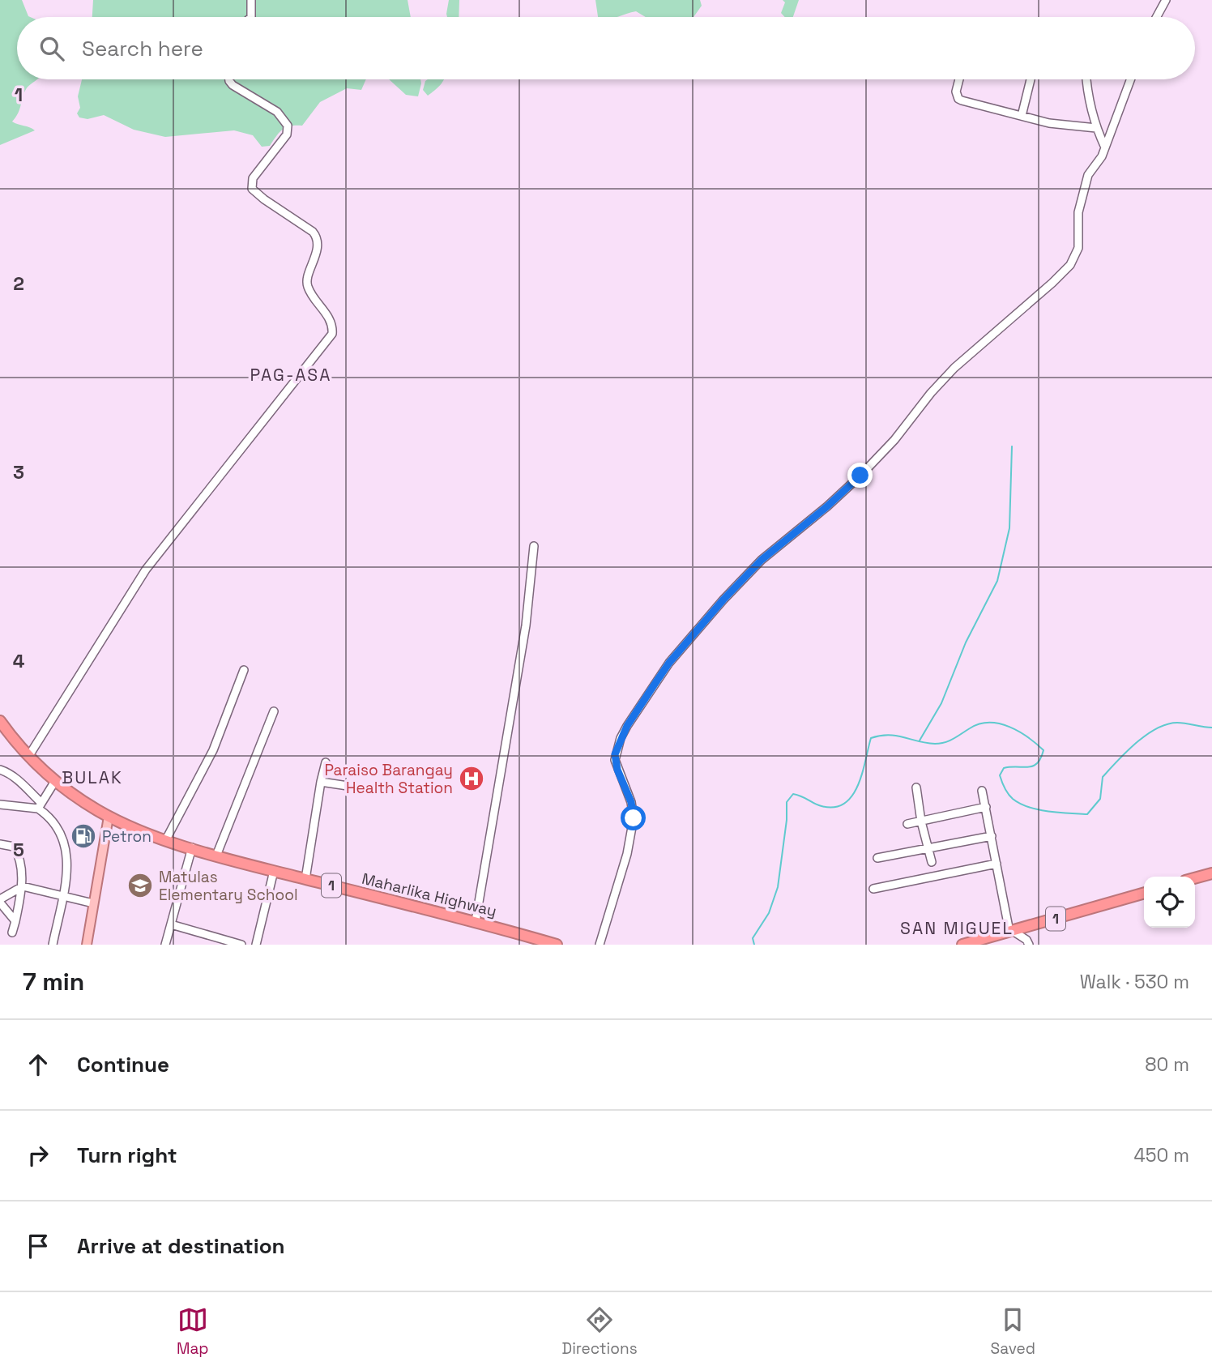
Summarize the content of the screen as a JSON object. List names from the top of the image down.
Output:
{
  "streets": {
    "highway": ["1", "Maharlika Highway"]
  },
  "districts": ["PAG-ASA", "BULAK", "SAN MIGUEL"],
  "places": {
    "hospital": ["Paraiso Barangay Health Station"],
    "fuel station": ["Petron"],
    "school or university": ["Matulas Elementary School"]
  },
  "page": {
    "search": "Search here",
    "heading": ["7 min", "Walk · 530 m"],
    "list": [
      ["Continue", "80 m"],
      ["Turn right", "450 m"],
      "Arrive at destination"
    ],
    "nav": ["Map", "Directions", "Saved"]
  },
  "grid": {
    "rows": [
      "1",
      "2",
      "3",
      "4",
      "5"
    ]
  }
}
